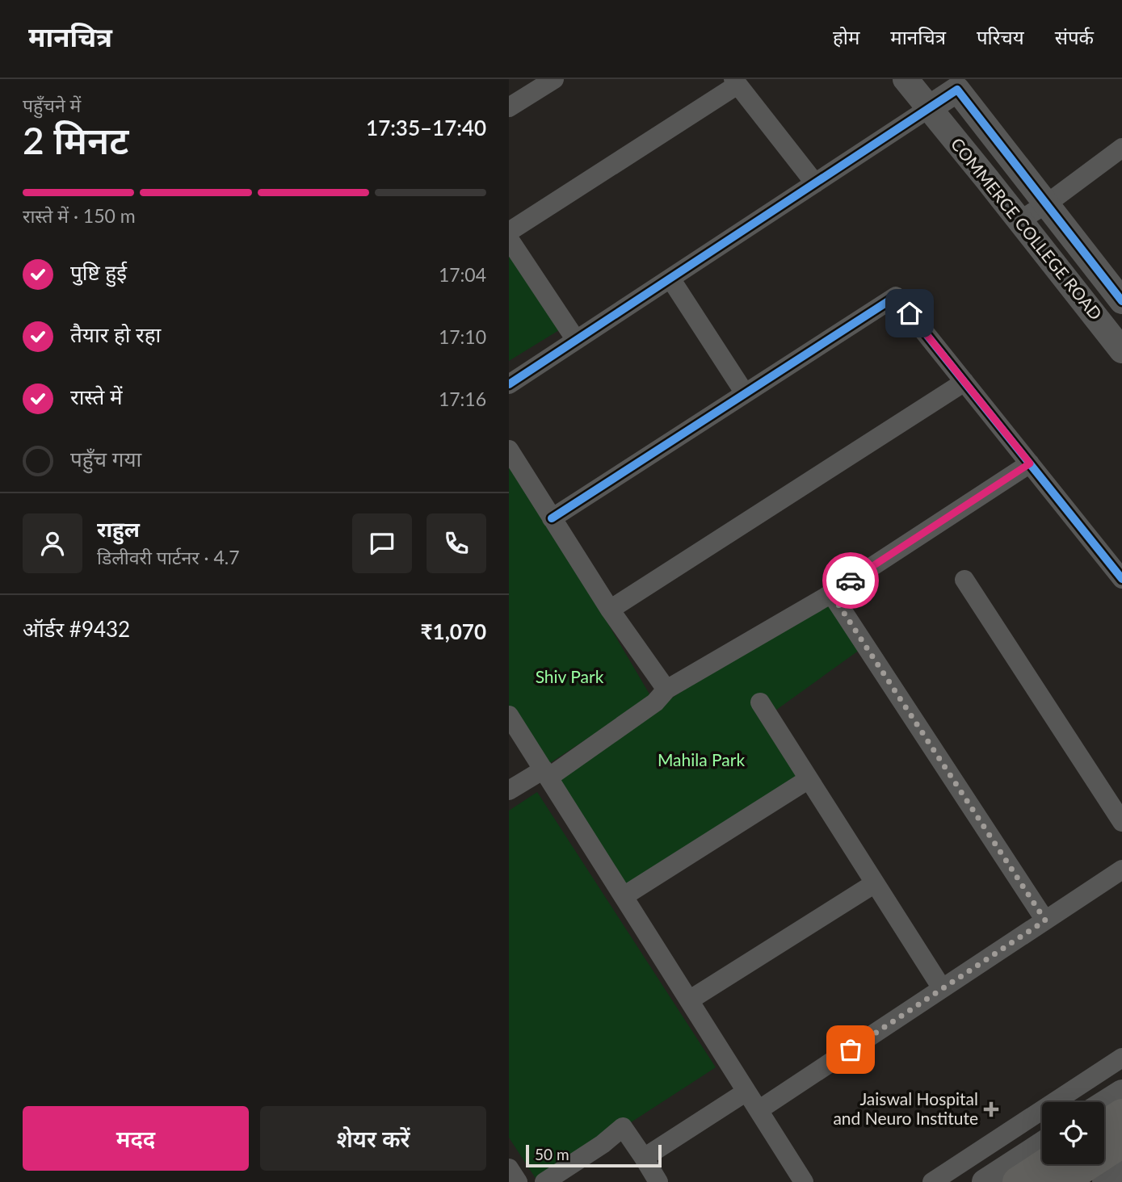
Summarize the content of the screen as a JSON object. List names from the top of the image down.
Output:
{
  "streets": {
    "street": ["COMMERCE COLLEGE ROAD"]
  },
  "parks": ["Shiv Park", "Mahila Park"],
  "places": {
    "health": ["Jaiswal Hospital and Neuro Institute"]
  },
  "scale_bar": "50 m",
  "page": {
    "header": "मानचित्र",
    "nav": [
      "होम",
      "मानचित्र",
      "परिचय",
      "संपर्क"
    ],
    "heading": ["2 मिनट", "पहुँचने में", "17:35–17:40"],
    "panel": [
      "राहुल",
      "डिलीवरी पार्टनर · 4.7",
      "ऑर्डर #9432",
      "₹1,070"
    ],
    "bar": "रास्ते में · 150 m",
    "list": [
      ["पुष्टि हुई", "17:04"],
      ["तैयार हो रहा", "17:10"],
      ["रास्ते में", "17:16"],
      "पहुँच गया"
    ],
    "buttons": ["मदद", "शेयर करें"],
    "scale": "50 m"
  }
}
